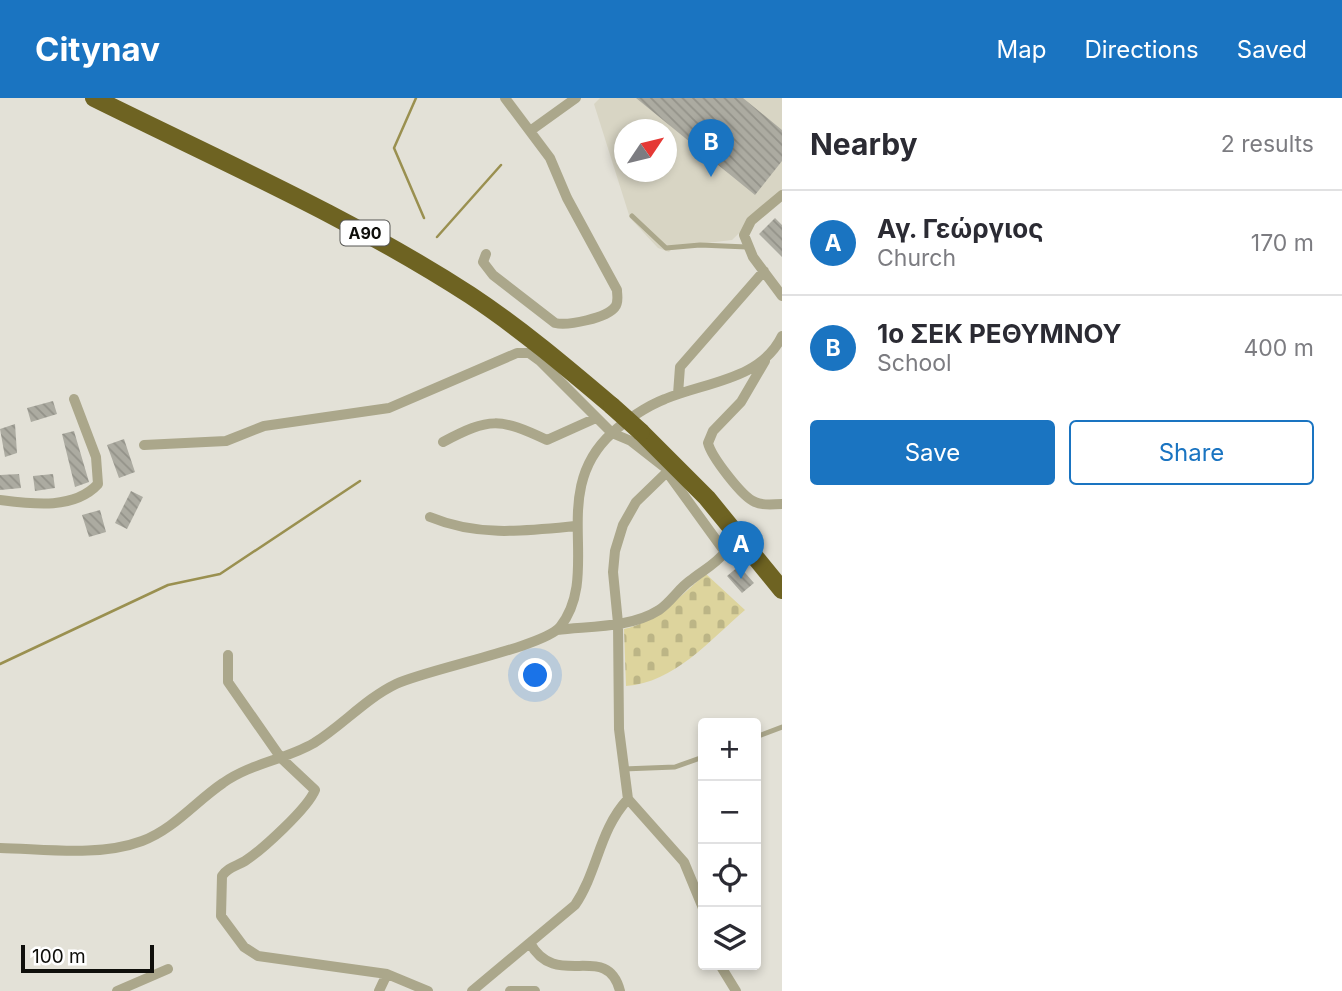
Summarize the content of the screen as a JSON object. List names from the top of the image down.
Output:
{
  "streets": {
    "highway": ["Α90"]
  },
  "scale_bar": "100 m",
  "north": "top right",
  "page": {
    "header": "Citynav",
    "nav": ["Map", "Directions", "Saved"],
    "heading": ["Nearby", "2 results"],
    "pins": ["B", "A"],
    "list": [
      {
        "mark": "A",
        "name": "Αγ. Γεώργιος",
        "note": "Church",
        "value": "170 m"
      },
      {
        "mark": "B",
        "name": "1ο ΣΕΚ ΡΕΘΥΜΝΟΥ",
        "note": "School",
        "value": "400 m"
      }
    ],
    "buttons": ["Save", "Share"],
    "map_buttons": ["+", "−"],
    "scale": "100 m"
  }
}
